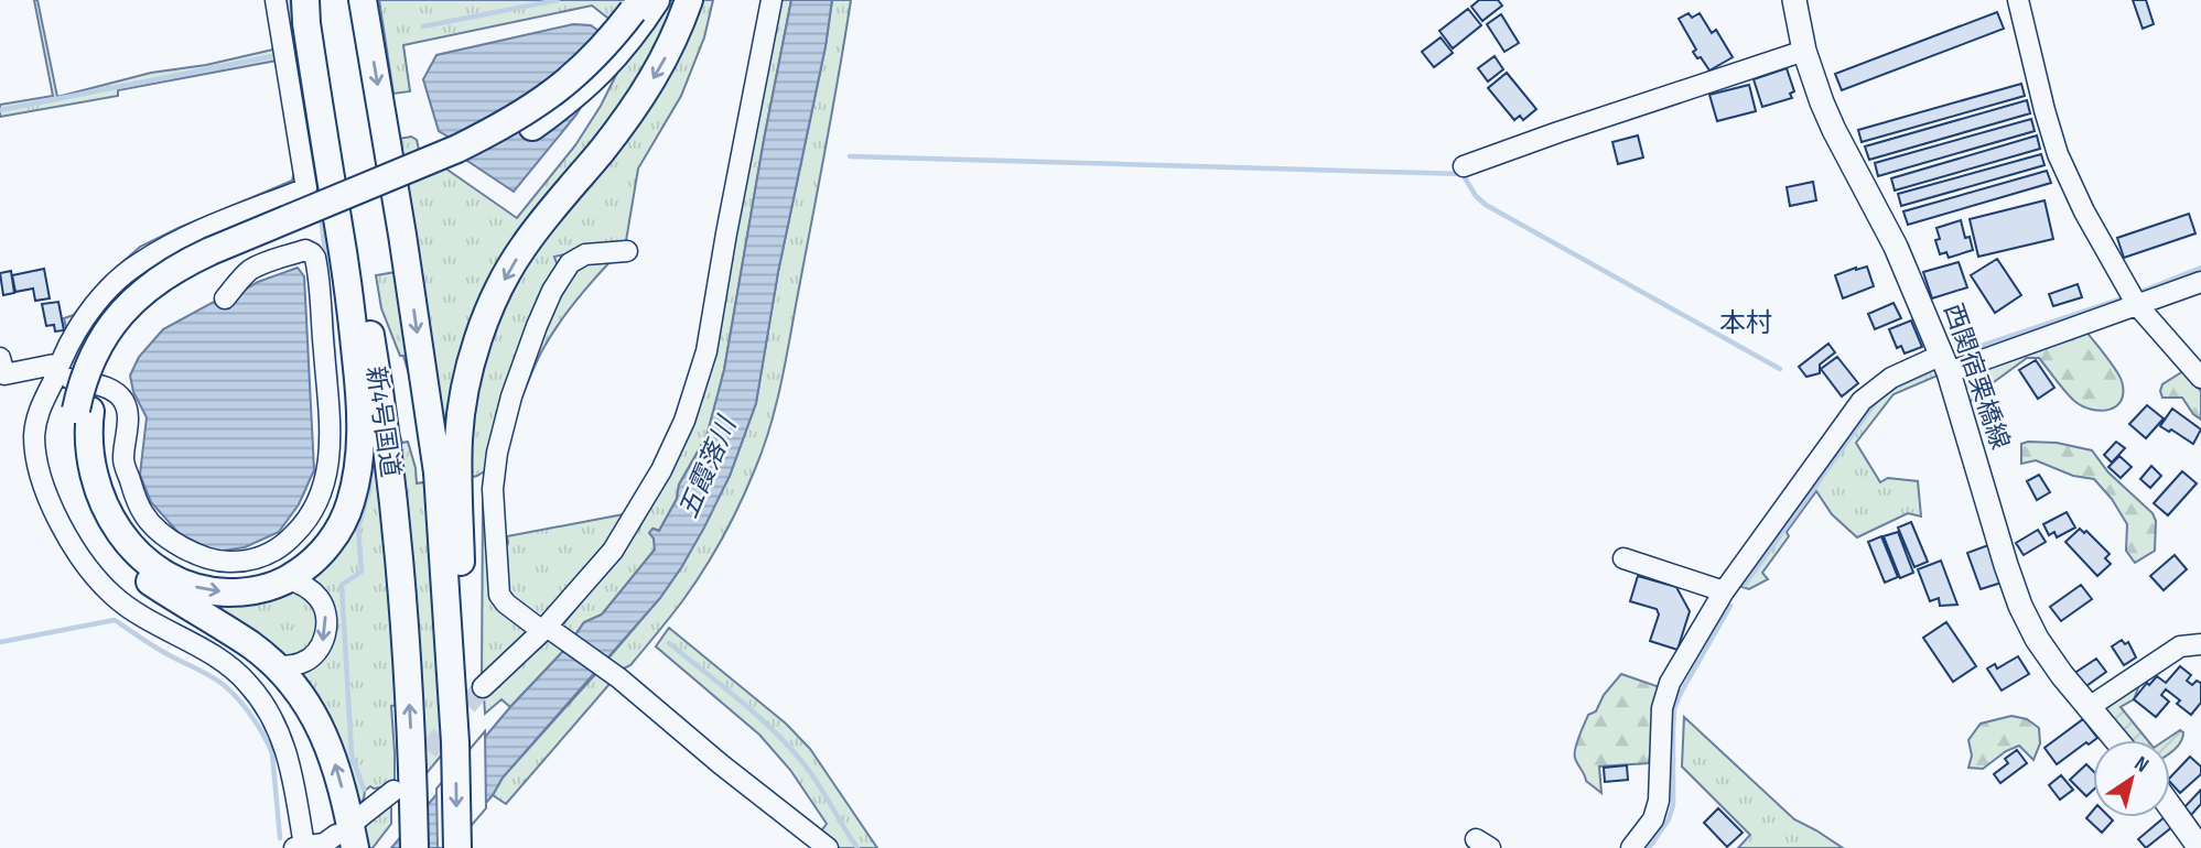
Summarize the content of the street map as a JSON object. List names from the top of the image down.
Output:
{
  "streets": {
    "highway": ["新4号国道"],
    "main road": ["西関宿栗橋線"]
  },
  "districts": ["本村"],
  "water": ["五霞落川"],
  "north": "top right"
}
